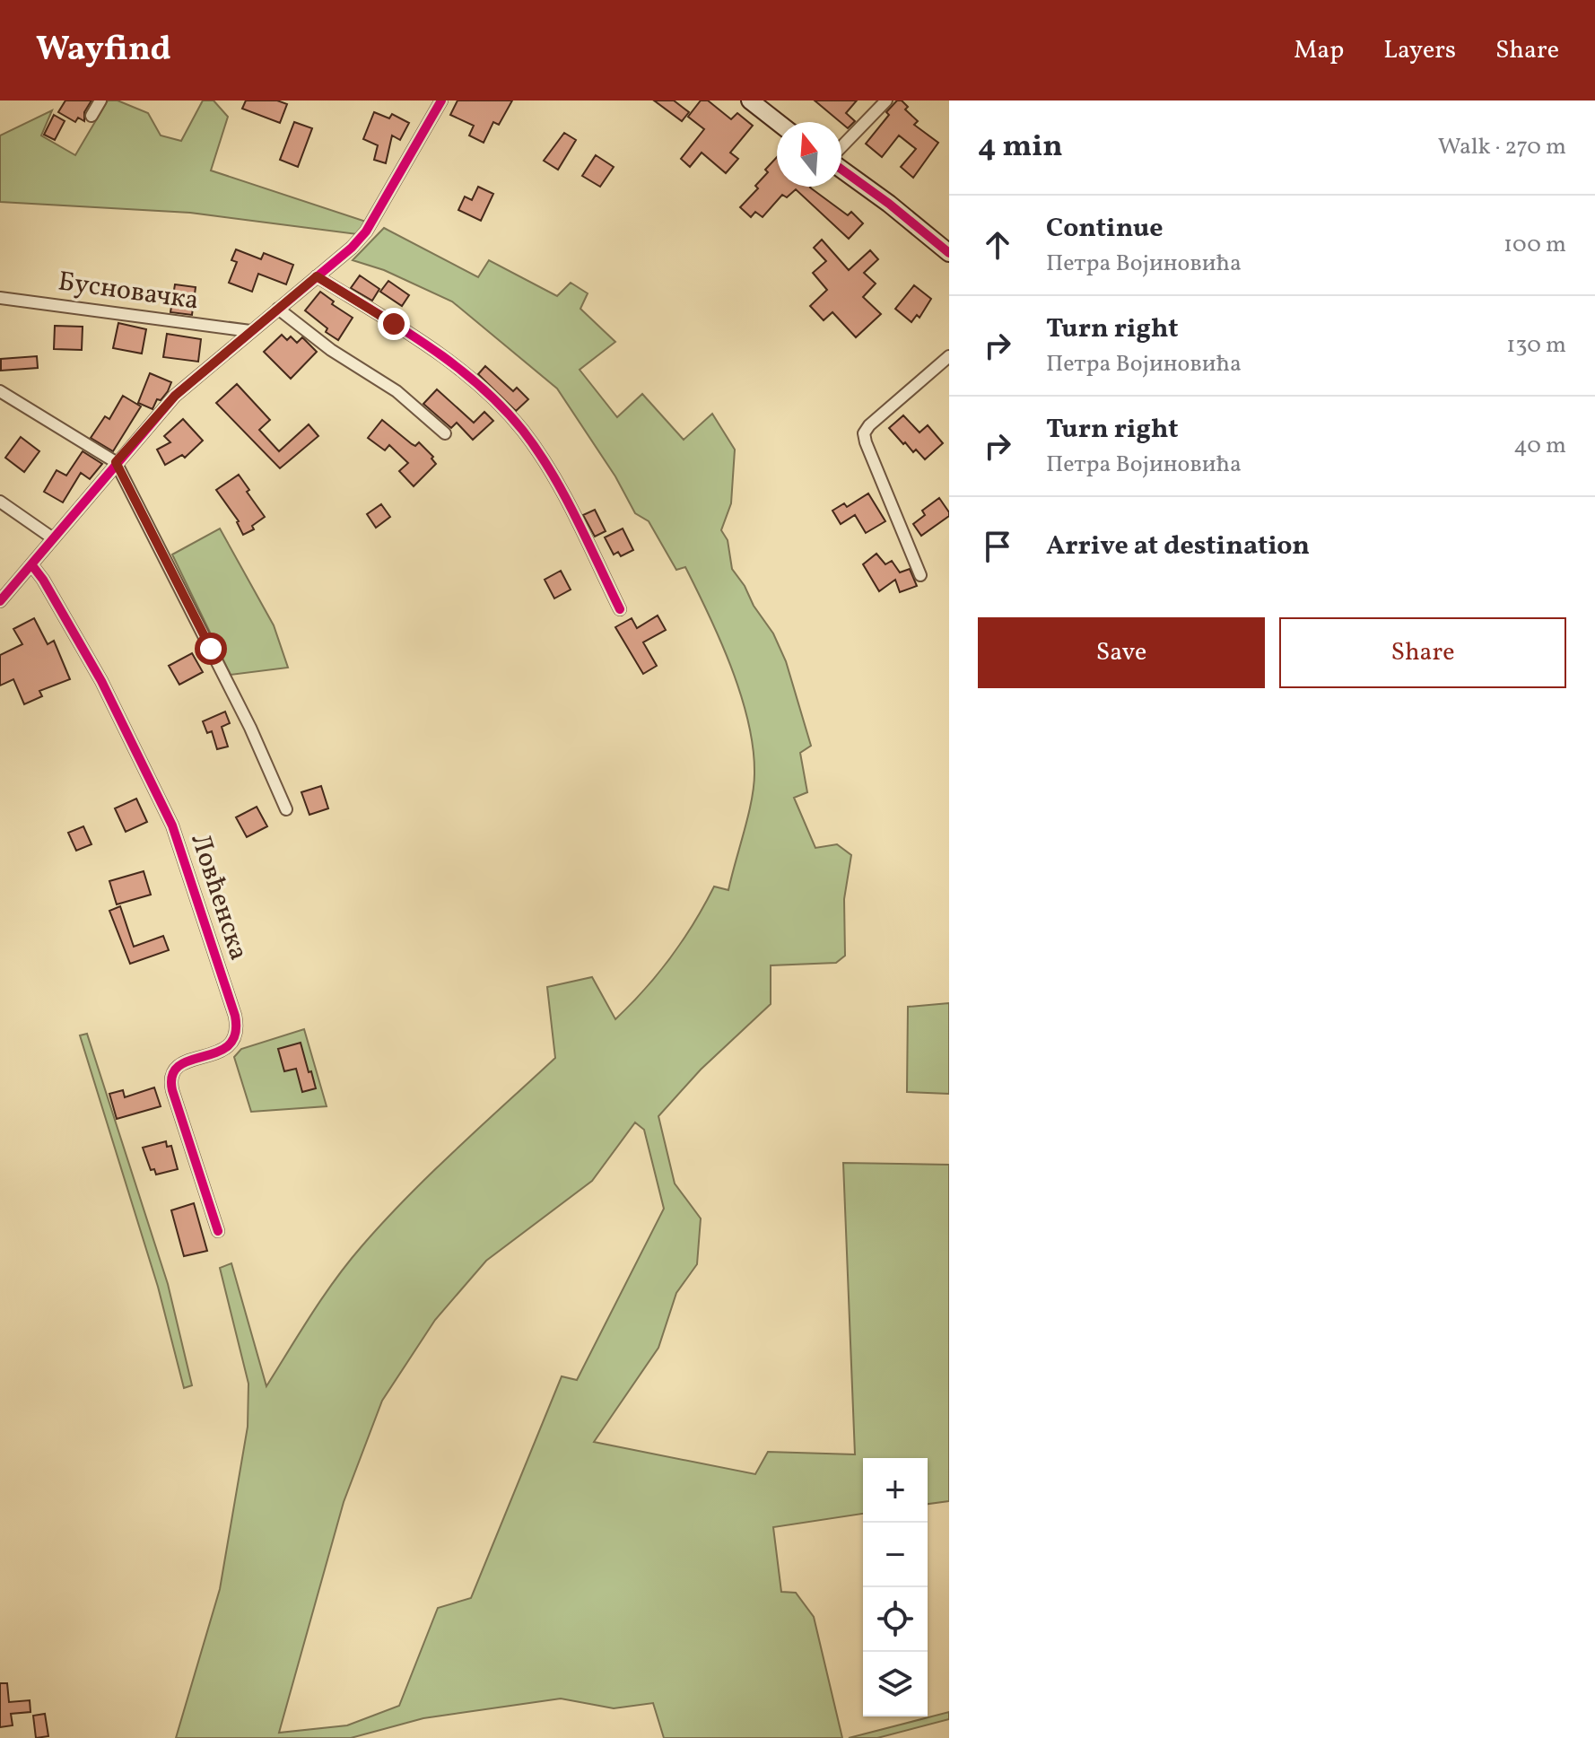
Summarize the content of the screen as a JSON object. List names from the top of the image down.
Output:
{
  "streets": {
    "street": ["Бусновачка", "Ловћенска"]
  },
  "north": "top",
  "page": {
    "header": "Wayfind",
    "nav": ["Map", "Layers", "Share"],
    "heading": ["4 min", "Walk · 270 m"],
    "list": [
      ["Continue", "Петра Војиновића", "100 m"],
      ["Turn right", "Петра Војиновића", "130 m"],
      ["Turn right", "Петра Војиновића", "40 m"],
      "Arrive at destination"
    ],
    "buttons": ["Save", "Share"],
    "map_buttons": ["+", "−"]
  }
}
